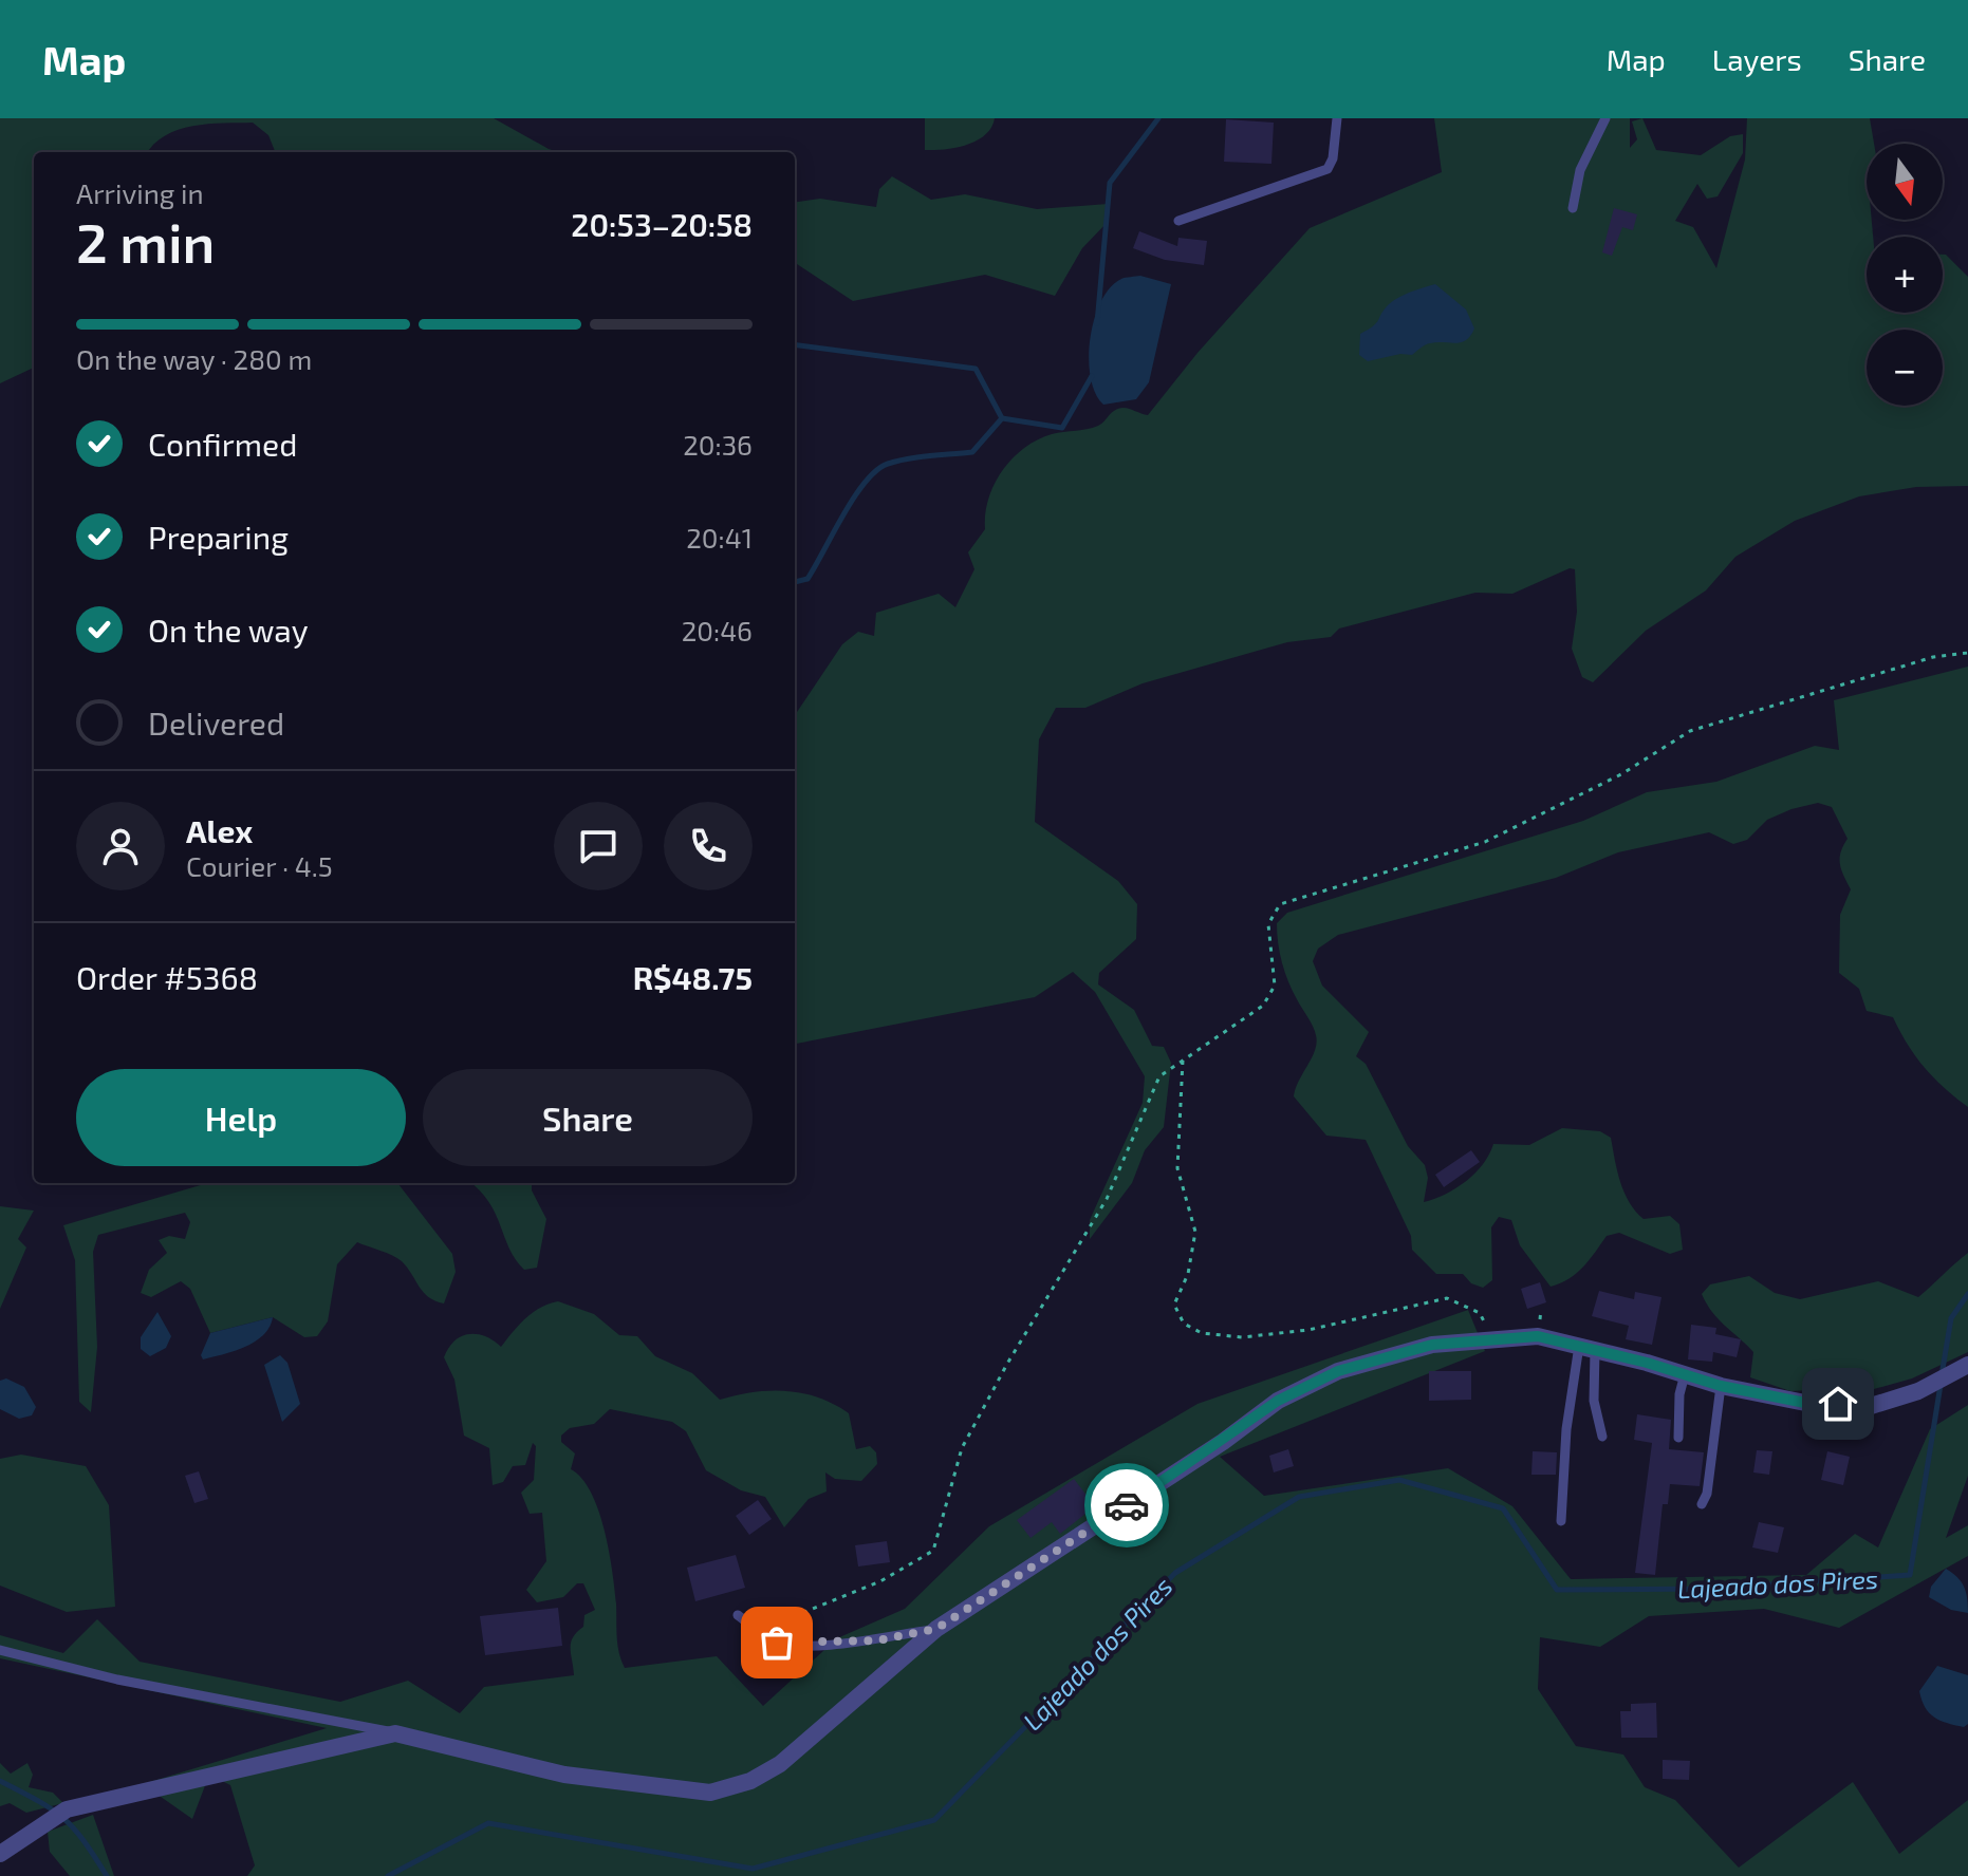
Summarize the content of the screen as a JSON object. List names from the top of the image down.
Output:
{
  "water": ["Lajeado dos Pires"],
  "north": "bottom",
  "page": {
    "header": "Map",
    "nav": ["Map", "Layers", "Share"],
    "map_buttons": ["+", "−"],
    "heading": ["2 min", "Arriving in", "20:53–20:58"],
    "panel": [
      "Alex",
      "Courier · 4.5",
      "Order #5368",
      "R$48.75"
    ],
    "bar": "On the way · 280 m",
    "list": [
      ["Confirmed", "20:36"],
      ["Preparing", "20:41"],
      ["On the way", "20:46"],
      "Delivered"
    ],
    "buttons": ["Help", "Share"]
  }
}
